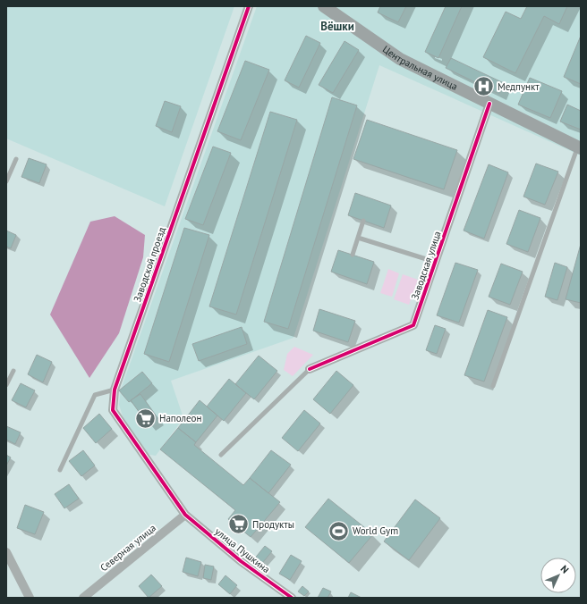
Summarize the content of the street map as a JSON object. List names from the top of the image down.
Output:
{
  "streets": {
    "street": [
      "Центральная улица",
      "Заводской проезд",
      "Заводская улица",
      "Северная улица",
      "улица Пушкина"
    ]
  },
  "crossings": [
    ["Центральная улица", "Заводская улица"],
    ["Заводской проезд", "Северная улица"],
    ["Заводской проезд", "улица Пушкина"],
    ["Северная улица", "улица Пушкина"]
  ],
  "districts": ["Вёшки"],
  "places": {
    "hospital": ["Медпункт"],
    "supermarket": ["Наполеон", "Продукты"],
    "sports": ["World Gym"]
  },
  "north": "top right"
}
